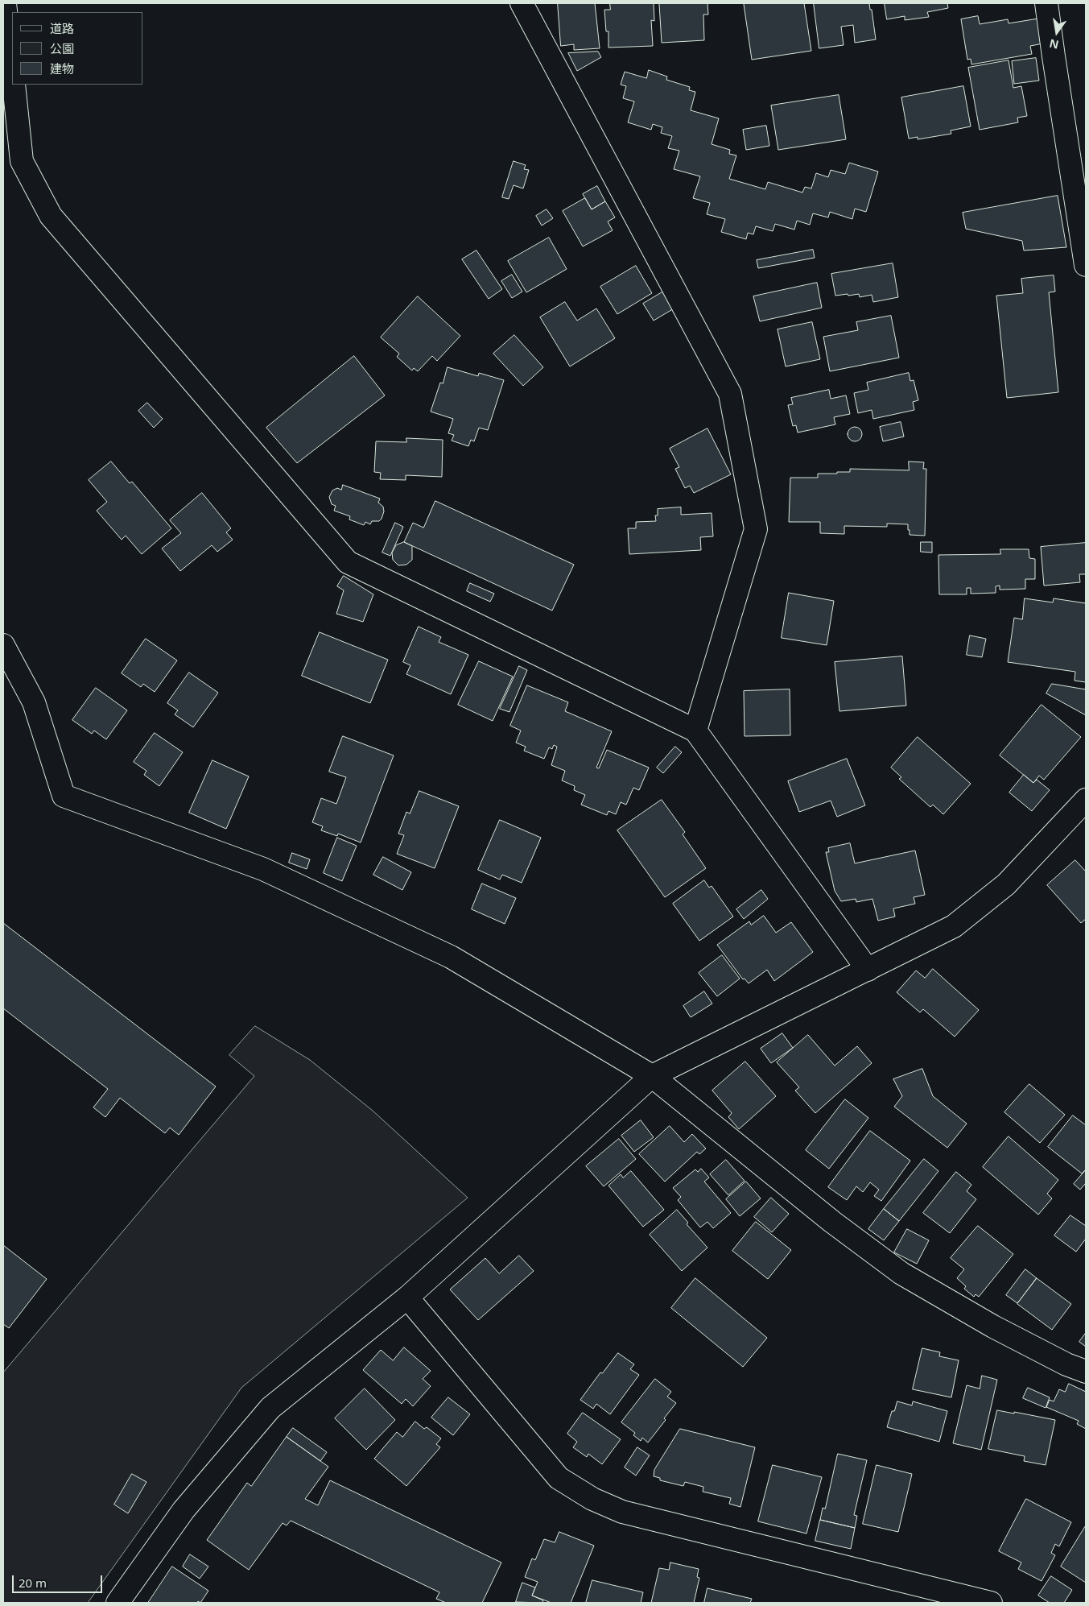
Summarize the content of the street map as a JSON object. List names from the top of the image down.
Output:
{
  "legend": ["道路", "公園", "建物"],
  "scale_bar": "20 m",
  "north": "bottom"
}
